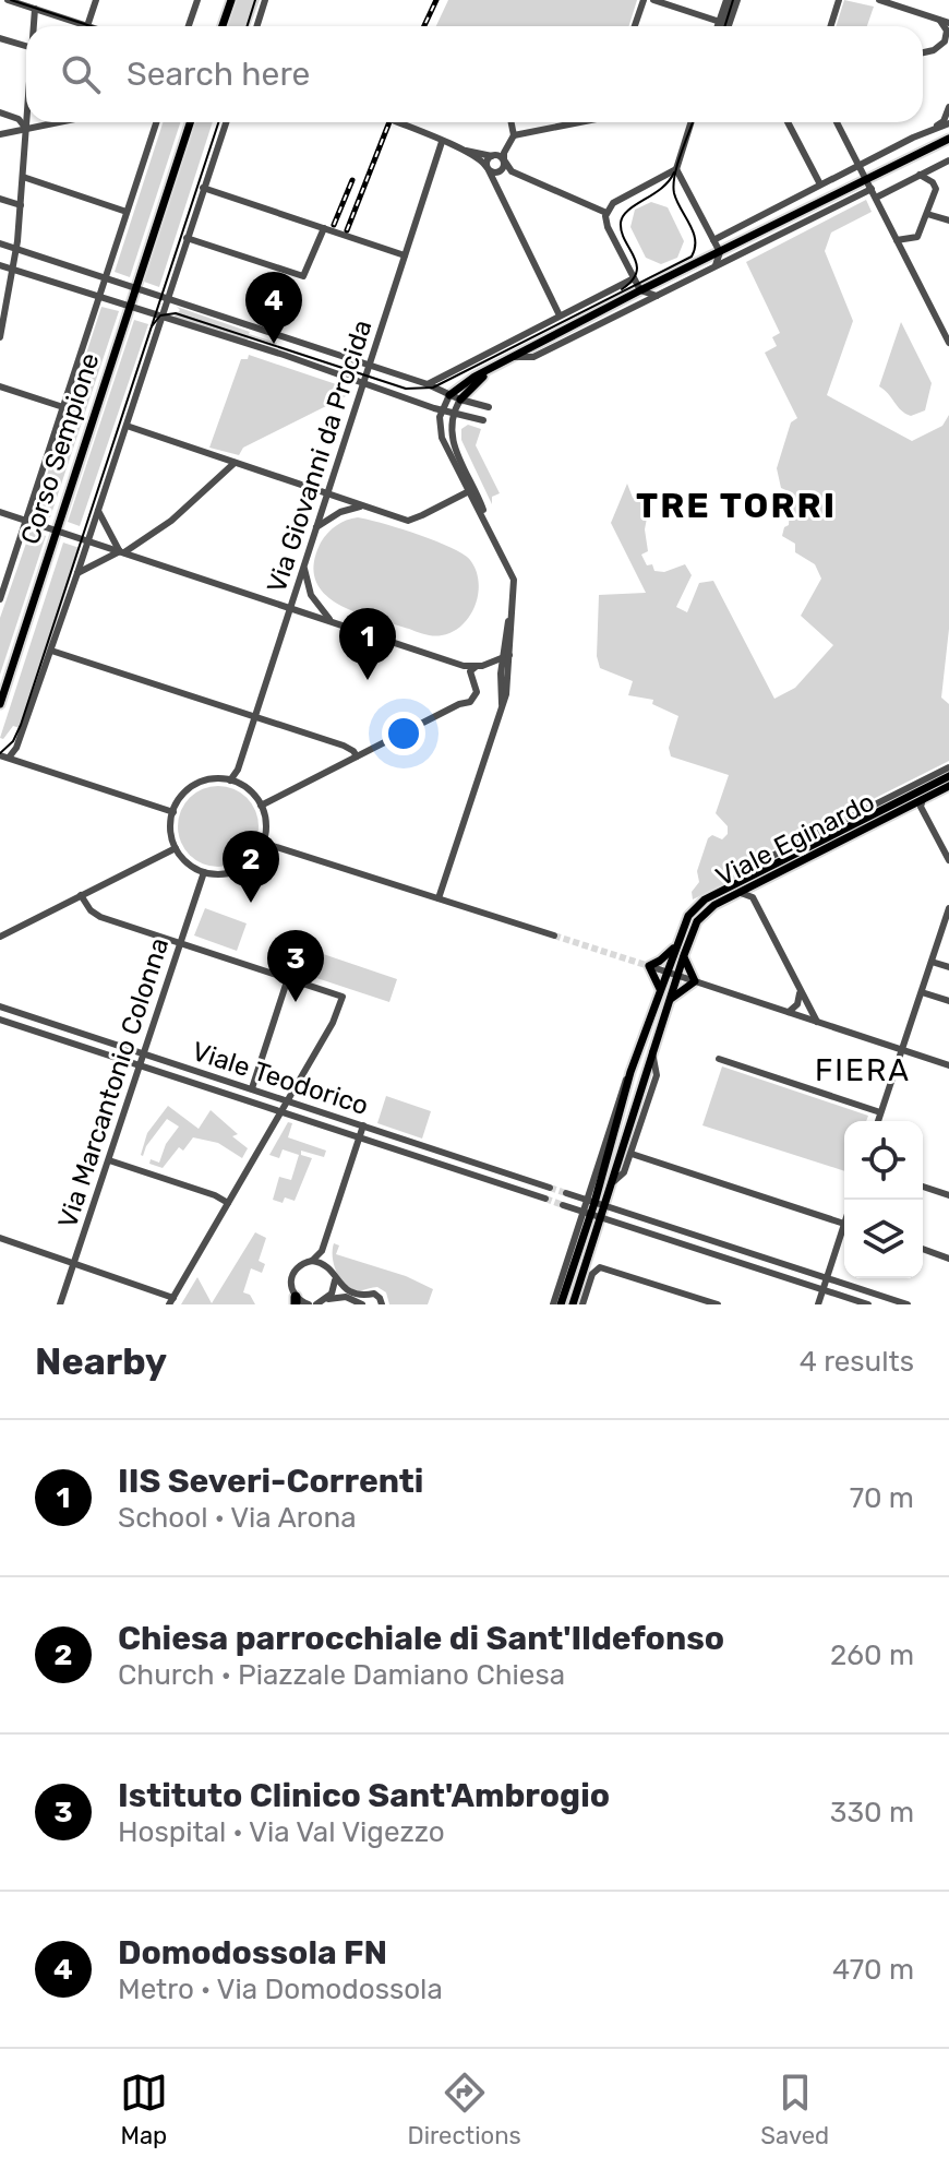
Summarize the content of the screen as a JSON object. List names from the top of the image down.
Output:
{
  "streets": {
    "main road": ["Corso Sempione", "Viale Eginardo"],
    "street": ["Via Giovanni da Procida", "Viale Teodorico", "Via Marcantonio Colonna"]
  },
  "crossings": [
    ["Via Giovanni da Procida", "Via Marcantonio Colonna"],
    ["Viale Teodorico", "Via Marcantonio Colonna"]
  ],
  "districts": ["TRE TORRI", "FIERA"],
  "page": {
    "search": "Search here",
    "pins": [
      "4",
      "1",
      "2",
      "3"
    ],
    "heading": ["Nearby", "4 results"],
    "list": [
      {
        "mark": "1",
        "name": "IIS Severi-Correnti",
        "note": "School · Via Arona",
        "value": "70 m"
      },
      {
        "mark": "2",
        "name": "Chiesa parrocchiale di Sant'Ildefonso",
        "note": "Church · Piazzale Damiano Chiesa",
        "value": "260 m"
      },
      {
        "mark": "3",
        "name": "Istituto Clinico Sant'Ambrogio",
        "note": "Hospital · Via Val Vigezzo",
        "value": "330 m"
      },
      {
        "mark": "4",
        "name": "Domodossola FN",
        "note": "Metro · Via Domodossola",
        "value": "470 m"
      }
    ],
    "nav": ["Map", "Directions", "Saved"]
  }
}
